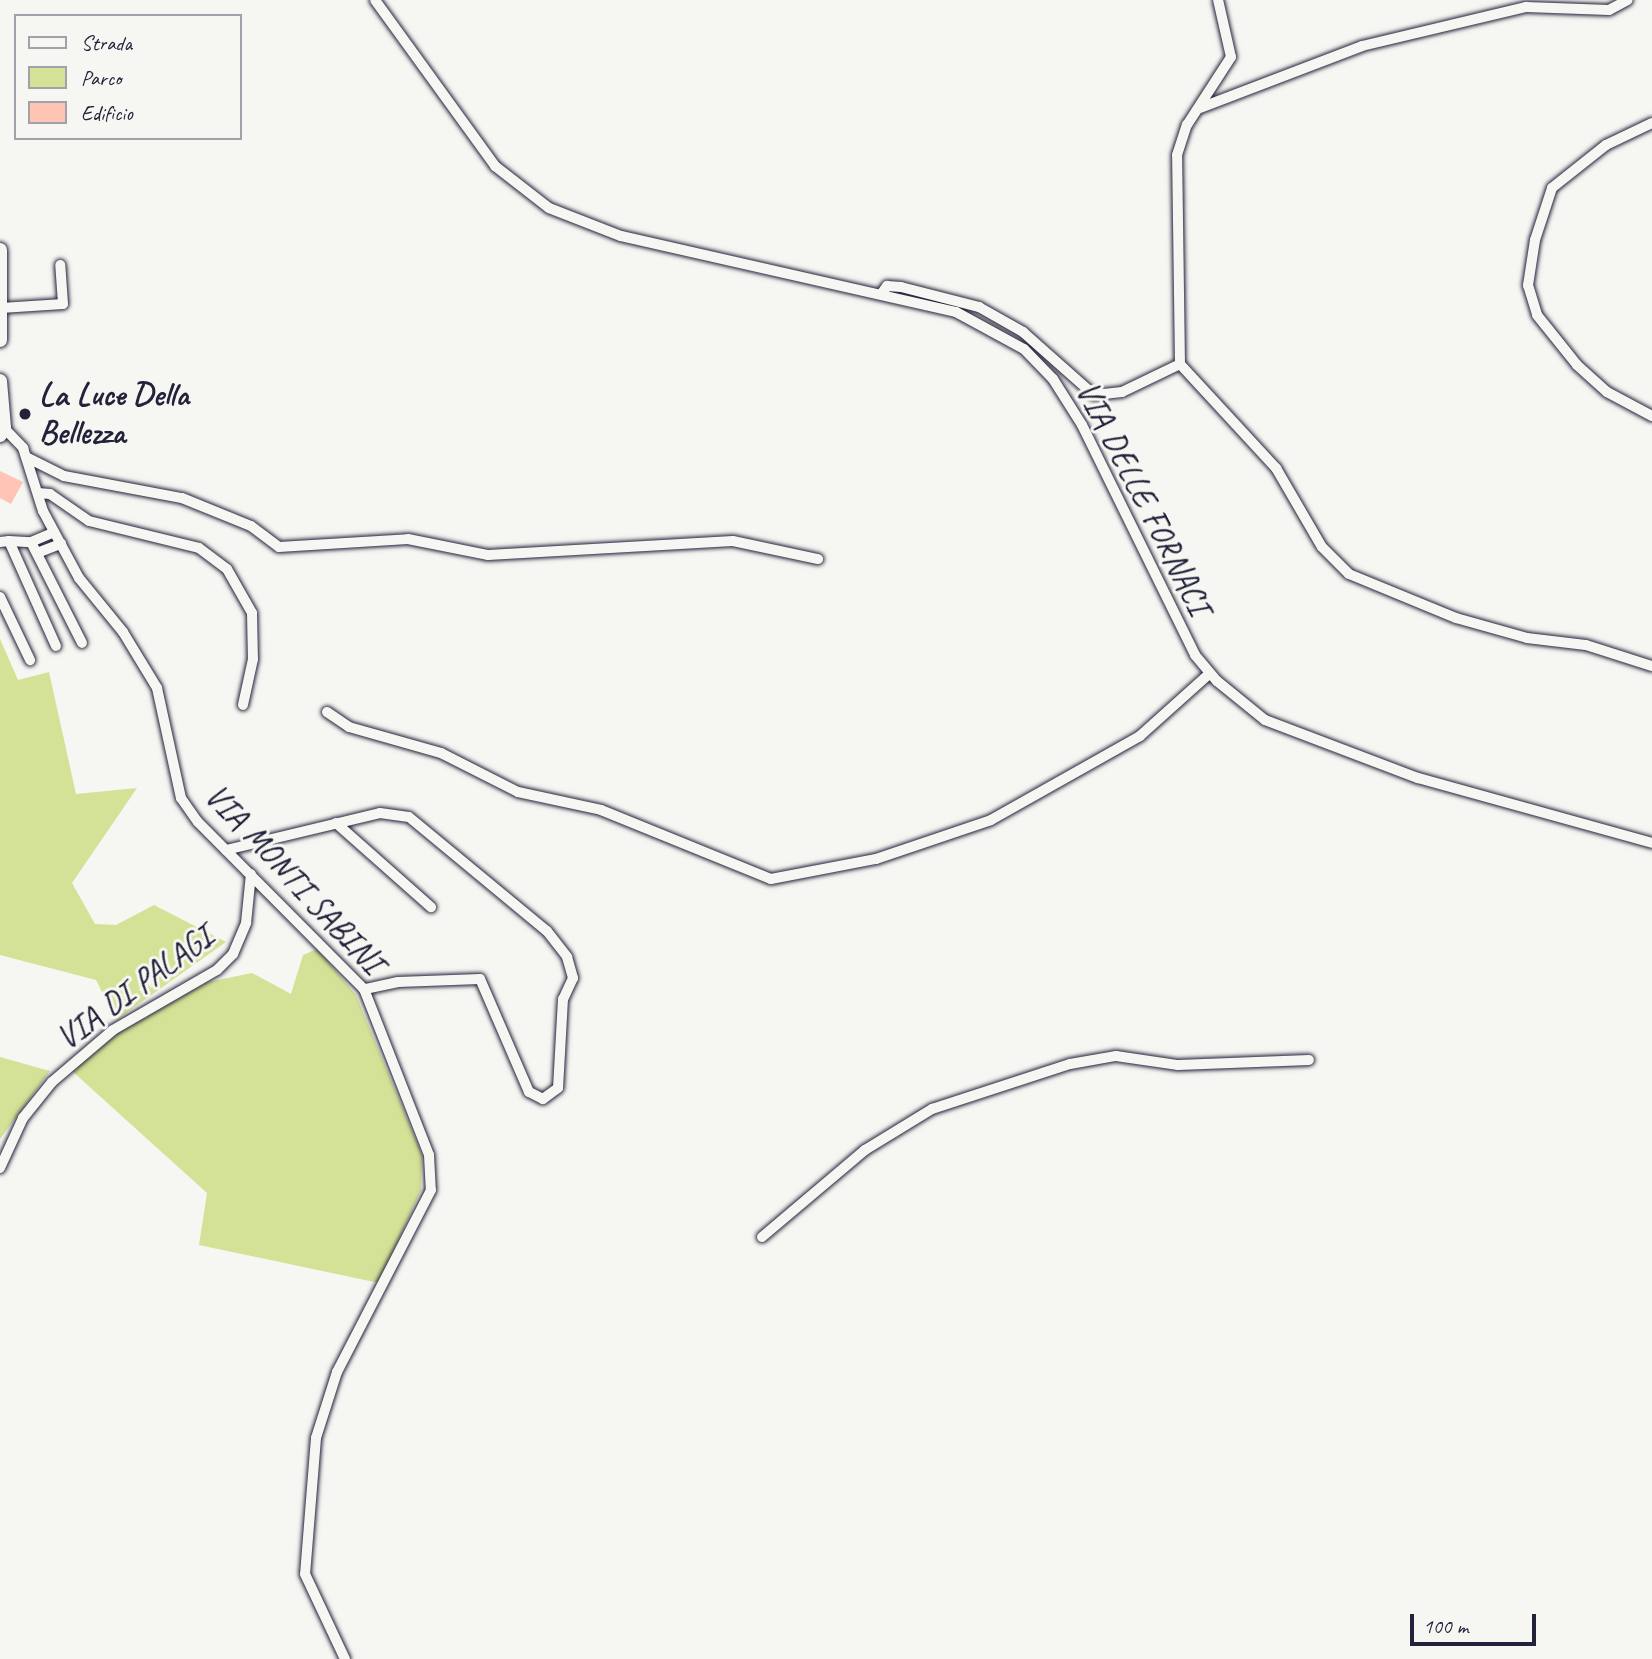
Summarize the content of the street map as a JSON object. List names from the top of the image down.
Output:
{
  "streets": {
    "street": ["VIA DELLE FORNACI", "VIA MONTI SABINI", "VIA DI PALAGI"]
  },
  "crossings": [
    ["VIA MONTI SABINI", "VIA DI PALAGI"]
  ],
  "places": ["La Luce Della Bellezza"],
  "legend": ["Strada", "Parco", "Edificio"],
  "scale_bar": "100 m"
}
